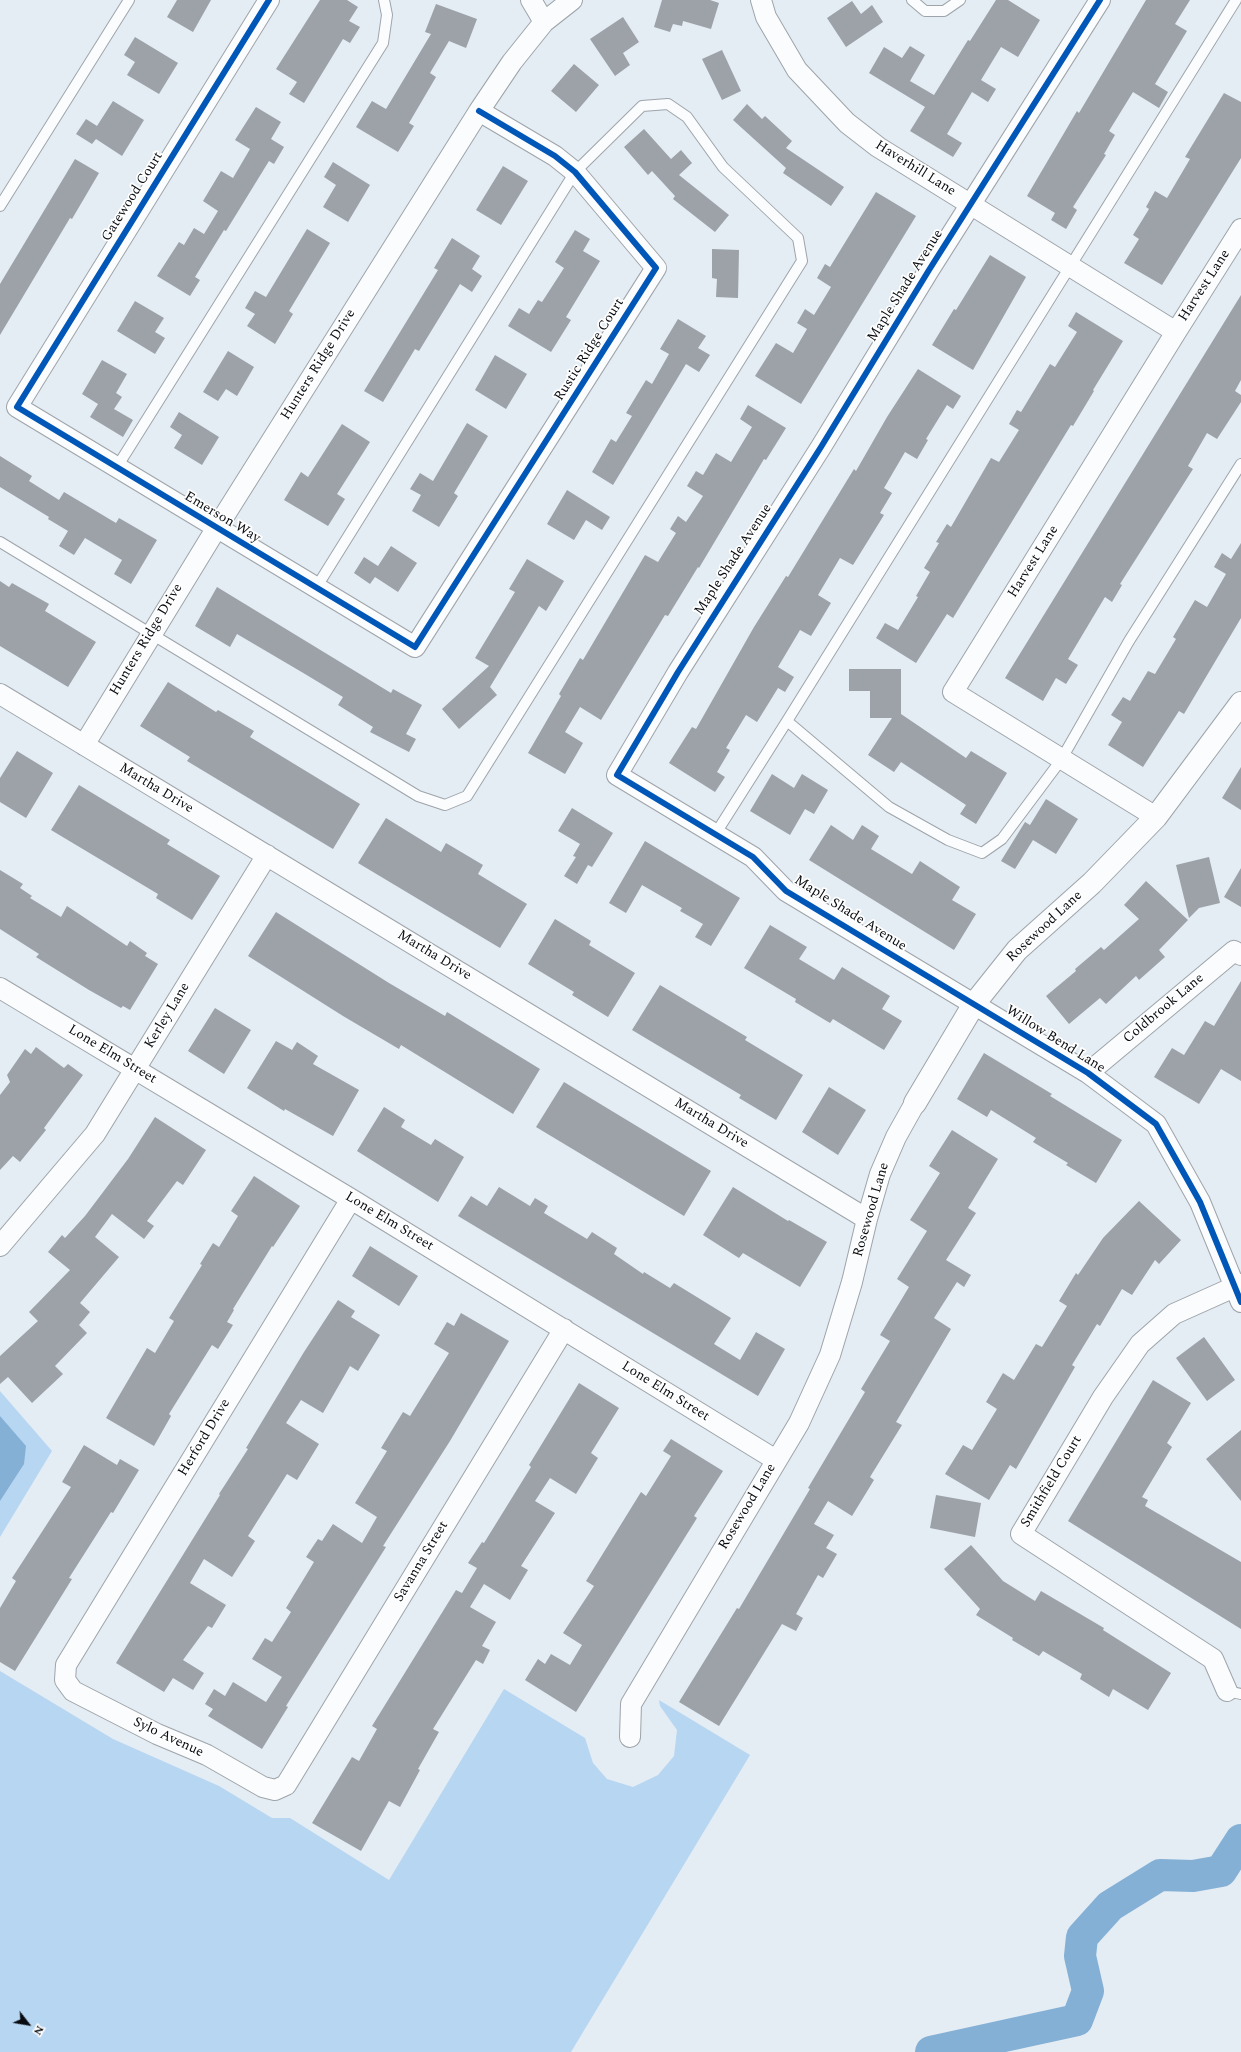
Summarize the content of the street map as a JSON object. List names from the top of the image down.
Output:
{
  "streets": {
    "street": [
      "Haverhill Lane",
      "Gatewood Court",
      "Maple Shade Avenue",
      "Harvest Lane",
      "Rustic Ridge Court",
      "Hunters Ridge Drive",
      "Emerson Way",
      "Martha Drive",
      "Rosewood Lane",
      "Coldbrook Lane",
      "Kerley Lane",
      "Willow Bend Lane",
      "Lone Elm Street",
      "Herford Drive",
      "Smithfield Court",
      "Savanna Street",
      "Sylo Avenue"
    ]
  },
  "crossings": [
    ["Haverhill Lane", "Maple Shade Avenue"],
    ["Haverhill Lane", "Harvest Lane"],
    ["Gatewood Court", "Emerson Way"],
    ["Maple Shade Avenue", "Rosewood Lane"],
    ["Maple Shade Avenue", "Willow Bend Lane"],
    ["Harvest Lane", "Rosewood Lane"],
    ["Rustic Ridge Court", "Hunters Ridge Drive"],
    ["Rustic Ridge Court", "Emerson Way"],
    ["Hunters Ridge Drive", "Emerson Way"],
    ["Hunters Ridge Drive", "Martha Drive"],
    ["Martha Drive", "Rosewood Lane"],
    ["Martha Drive", "Kerley Lane"],
    ["Rosewood Lane", "Willow Bend Lane"],
    ["Rosewood Lane", "Lone Elm Street"],
    ["Coldbrook Lane", "Willow Bend Lane"],
    ["Kerley Lane", "Lone Elm Street"],
    ["Willow Bend Lane", "Smithfield Court"],
    ["Lone Elm Street", "Herford Drive"],
    ["Lone Elm Street", "Savanna Street"],
    ["Herford Drive", "Sylo Avenue"],
    ["Savanna Street", "Sylo Avenue"]
  ],
  "north": "bottom right"
}
